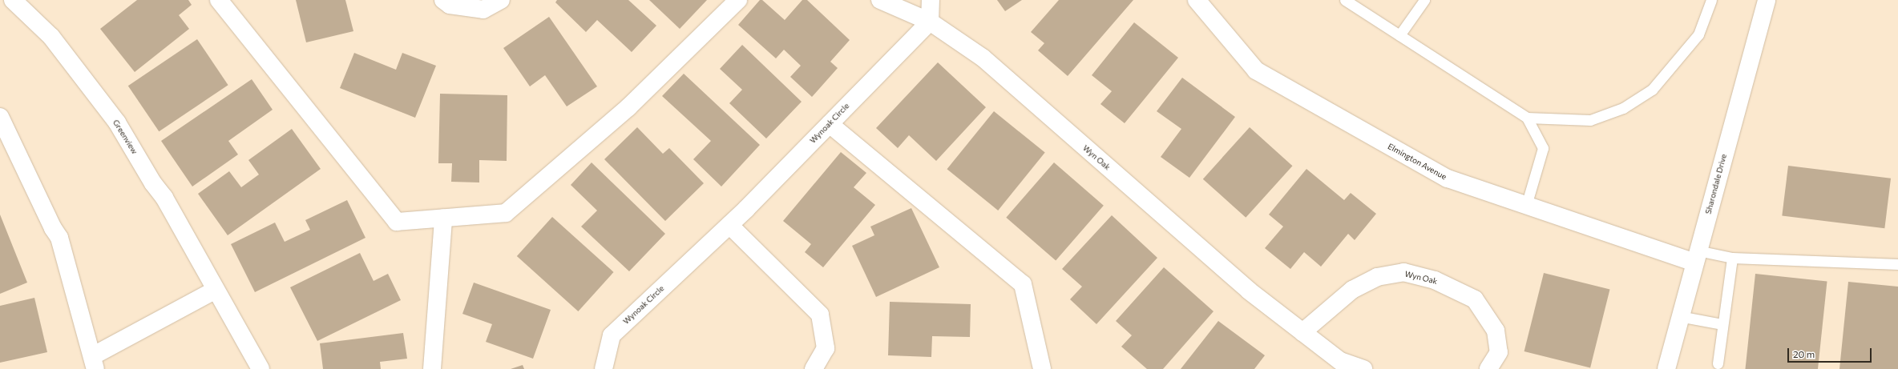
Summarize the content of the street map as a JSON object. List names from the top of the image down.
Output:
{
  "streets": {
    "street": [
      "Wynoak Circle",
      "Greenview",
      "Wyn Oak",
      "Elmington Avenue",
      "Sharondale Drive"
    ]
  },
  "crossings": [
    ["Wynoak Circle", "Wyn Oak"],
    ["Elmington Avenue", "Sharondale Drive"]
  ],
  "scale_bar": "20 m"
}
